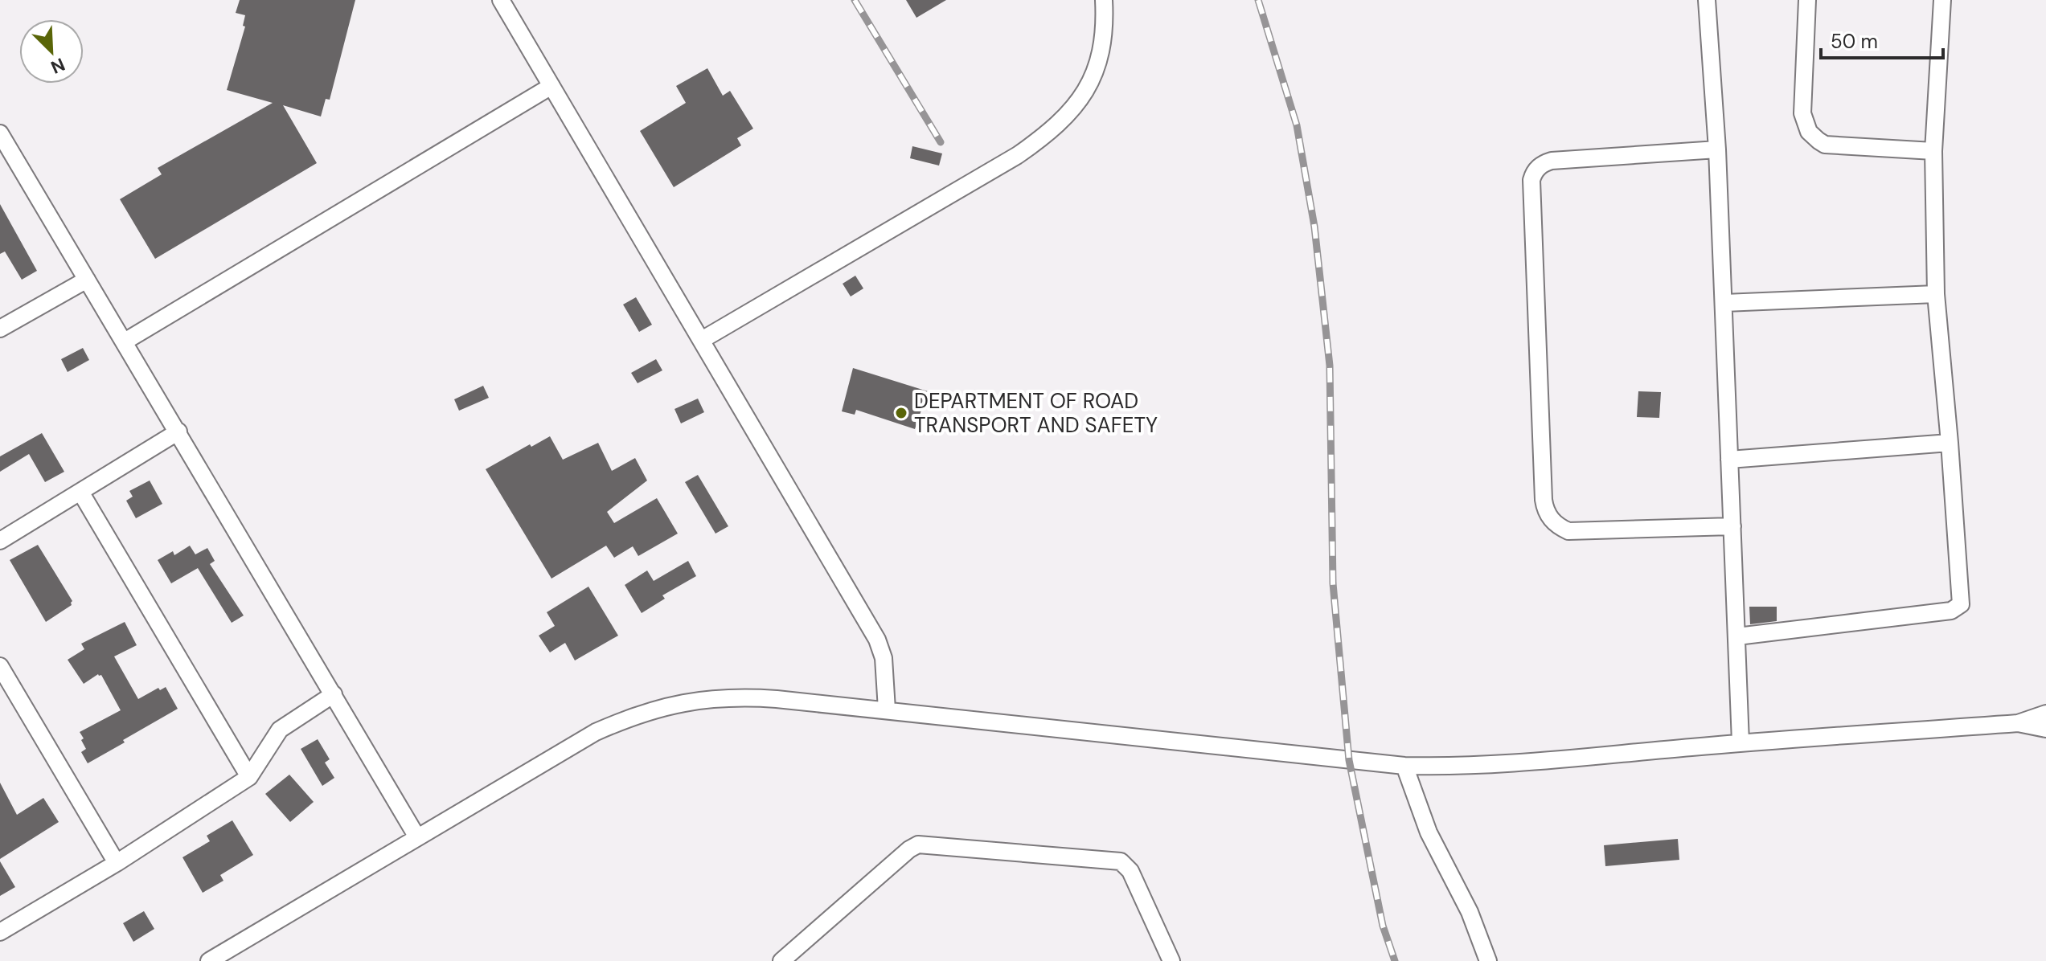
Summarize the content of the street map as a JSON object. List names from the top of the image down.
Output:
{
  "places": ["DEPARTMENT OF ROAD TRANSPORT AND SAFETY"],
  "scale_bar": "50 m",
  "north": "bottom right"
}
